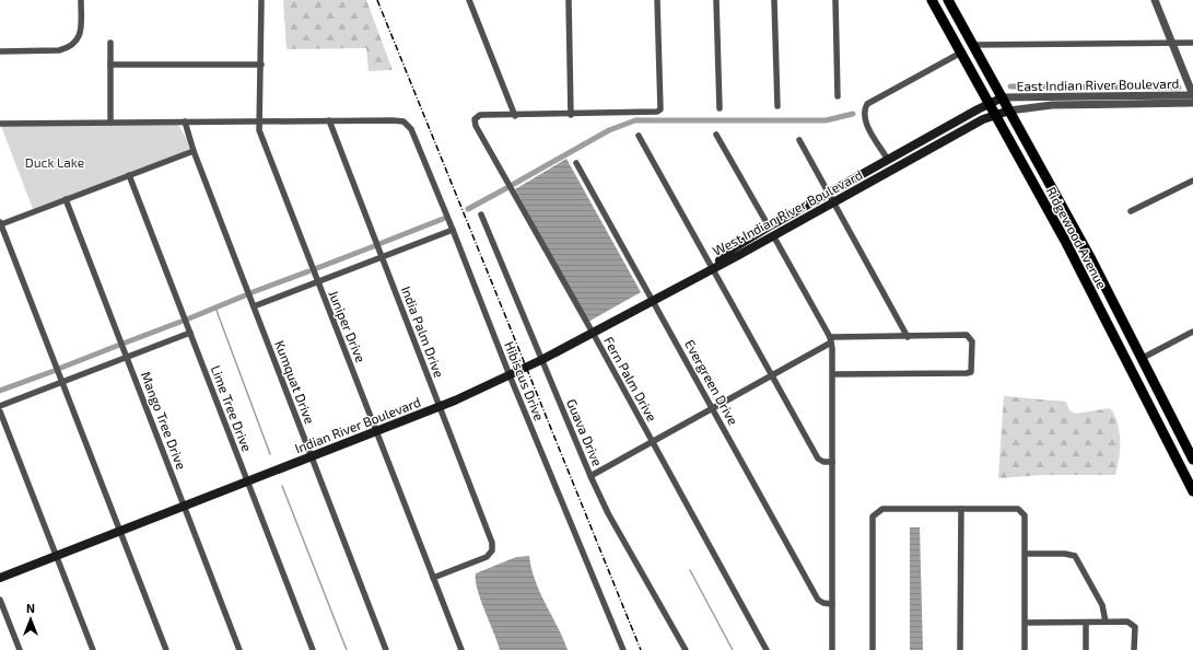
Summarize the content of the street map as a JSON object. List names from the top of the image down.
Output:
{
  "streets": {
    "main road": ["West Indian River Boulevard", "Ridgewood Avenue", "Indian River Boulevard"],
    "street": [
      "East Indian River Boulevard",
      "Juniper Drive",
      "India Palm Drive",
      "Fern Palm Drive",
      "Hibiscus Drive",
      "Kumquat Drive",
      "Evergreen Drive",
      "Lime Tree Drive",
      "Mango Tree Drive",
      "Guava Drive"
    ]
  },
  "crossings": [
    ["East Indian River Boulevard", "West Indian River Boulevard"],
    ["East Indian River Boulevard", "Ridgewood Avenue"],
    ["West Indian River Boulevard", "Ridgewood Avenue"],
    ["West Indian River Boulevard", "Indian River Boulevard"],
    ["Juniper Drive", "India Palm Drive"],
    ["Juniper Drive", "Indian River Boulevard"],
    ["India Palm Drive", "Hibiscus Drive"],
    ["India Palm Drive", "Indian River Boulevard"],
    ["Fern Palm Drive", "Indian River Boulevard"],
    ["Hibiscus Drive", "Indian River Boulevard"],
    ["Kumquat Drive", "Indian River Boulevard"],
    ["Evergreen Drive", "Indian River Boulevard"],
    ["Lime Tree Drive", "Indian River Boulevard"],
    ["Mango Tree Drive", "Indian River Boulevard"],
    ["Indian River Boulevard", "Guava Drive"]
  ],
  "parks": ["Duck Lake"],
  "north": "top"
}
